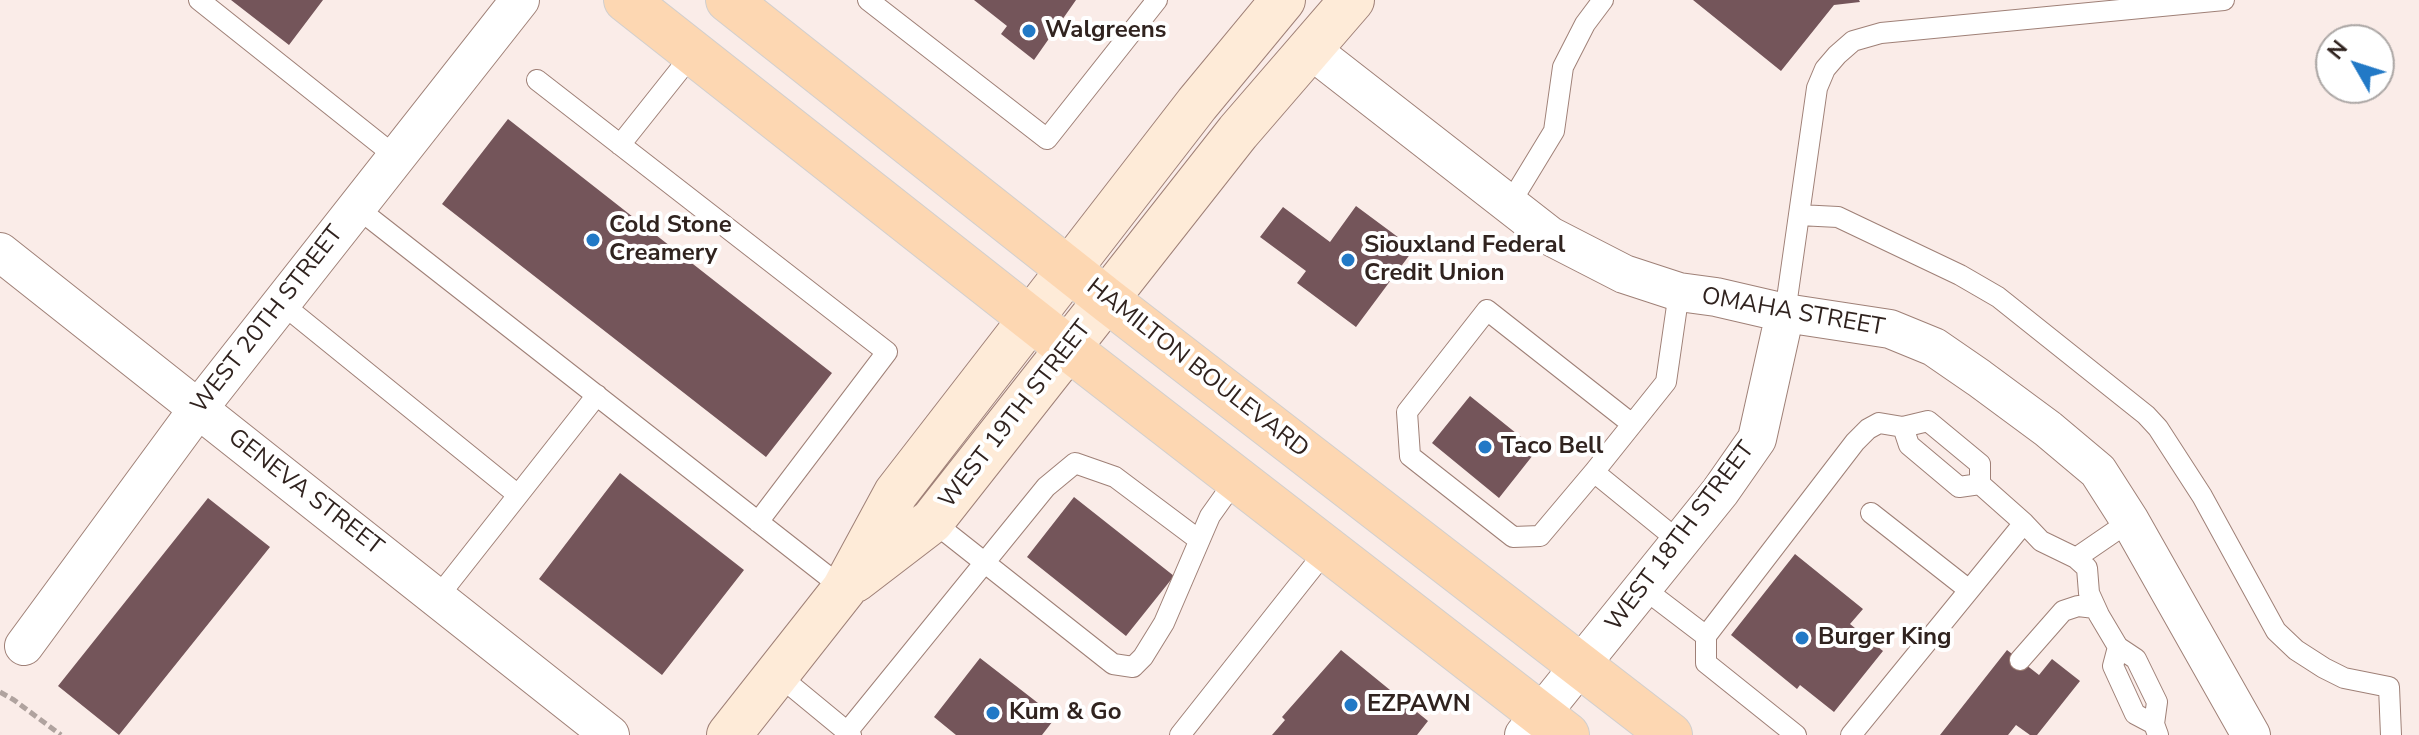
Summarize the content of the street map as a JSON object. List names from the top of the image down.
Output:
{
  "streets": {
    "main road": ["HAMILTON BOULEVARD", "WEST 19TH STREET"],
    "street": [
      "OMAHA STREET",
      "WEST 20TH STREET",
      "GENEVA STREET",
      "WEST 18TH STREET"
    ]
  },
  "crossings": [
    ["OMAHA STREET", "WEST 19TH STREET"],
    ["OMAHA STREET", "WEST 18TH STREET"],
    ["WEST 20TH STREET", "GENEVA STREET"],
    ["HAMILTON BOULEVARD", "WEST 19TH STREET"],
    ["HAMILTON BOULEVARD", "WEST 18TH STREET"]
  ],
  "places": [
    "Walgreens",
    "Cold Stone Creamery",
    "Siouxland Federal Credit Union",
    "Taco Bell",
    "Burger King",
    "EZPAWN",
    "Kum & Go"
  ],
  "north": "top left"
}
